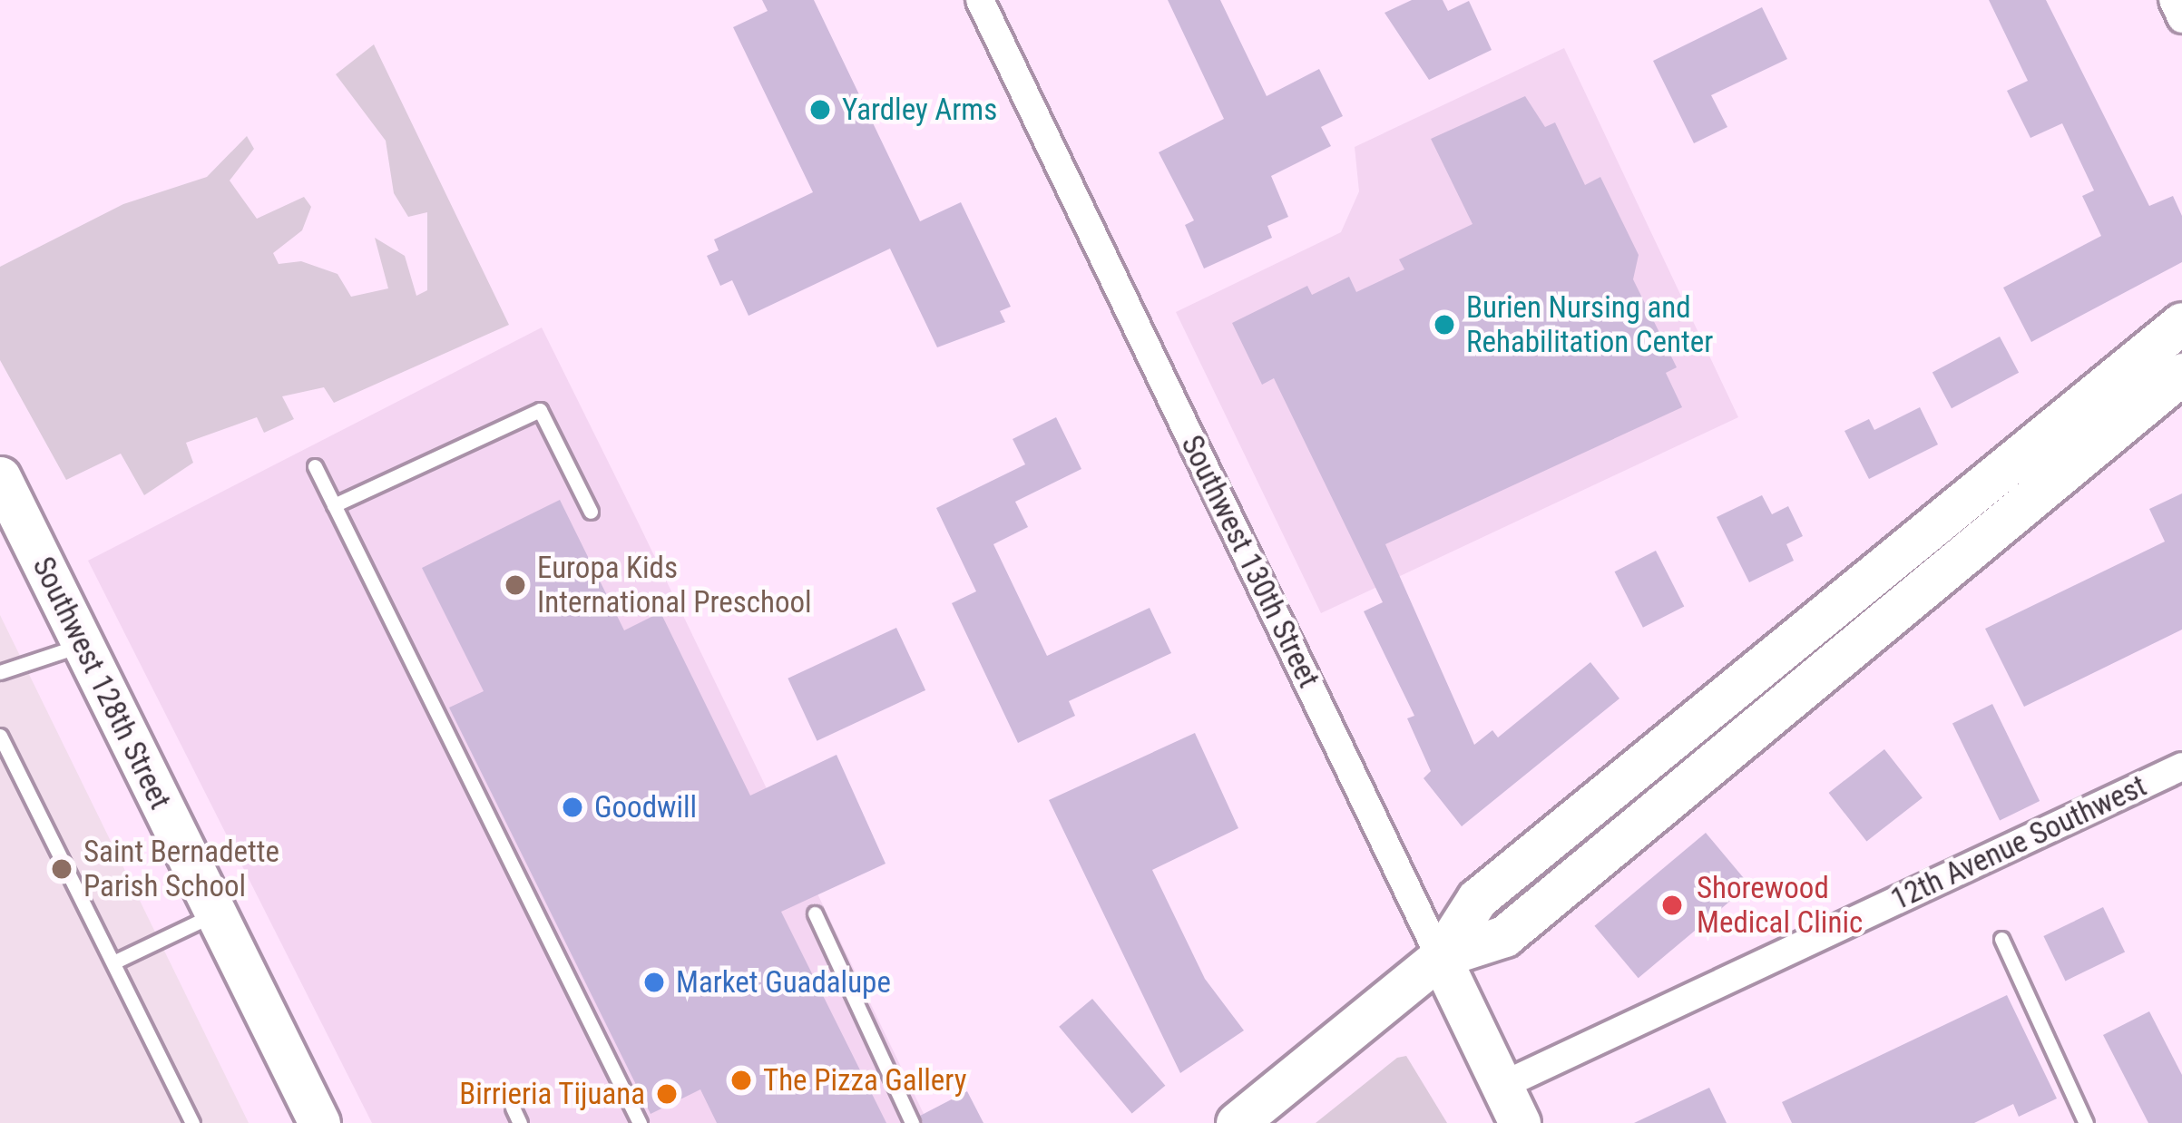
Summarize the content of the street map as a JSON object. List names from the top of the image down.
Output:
{
  "streets": {
    "main road": ["Southwest 130th Street", "Southwest 128th Street"],
    "street": ["12th Avenue Southwest"]
  },
  "crossings": [
    ["Southwest 130th Street", "12th Avenue Southwest"]
  ],
  "places": [
    "Yardley Arms",
    "Burien Nursing and Rehabilitation Center",
    "Europa Kids International Preschool",
    "Goodwill",
    "Saint Bernadette Parish School",
    "Shorewood Medical Clinic",
    "Market Guadalupe",
    "The Pizza Gallery",
    "Birrieria Tijuana"
  ]
}
